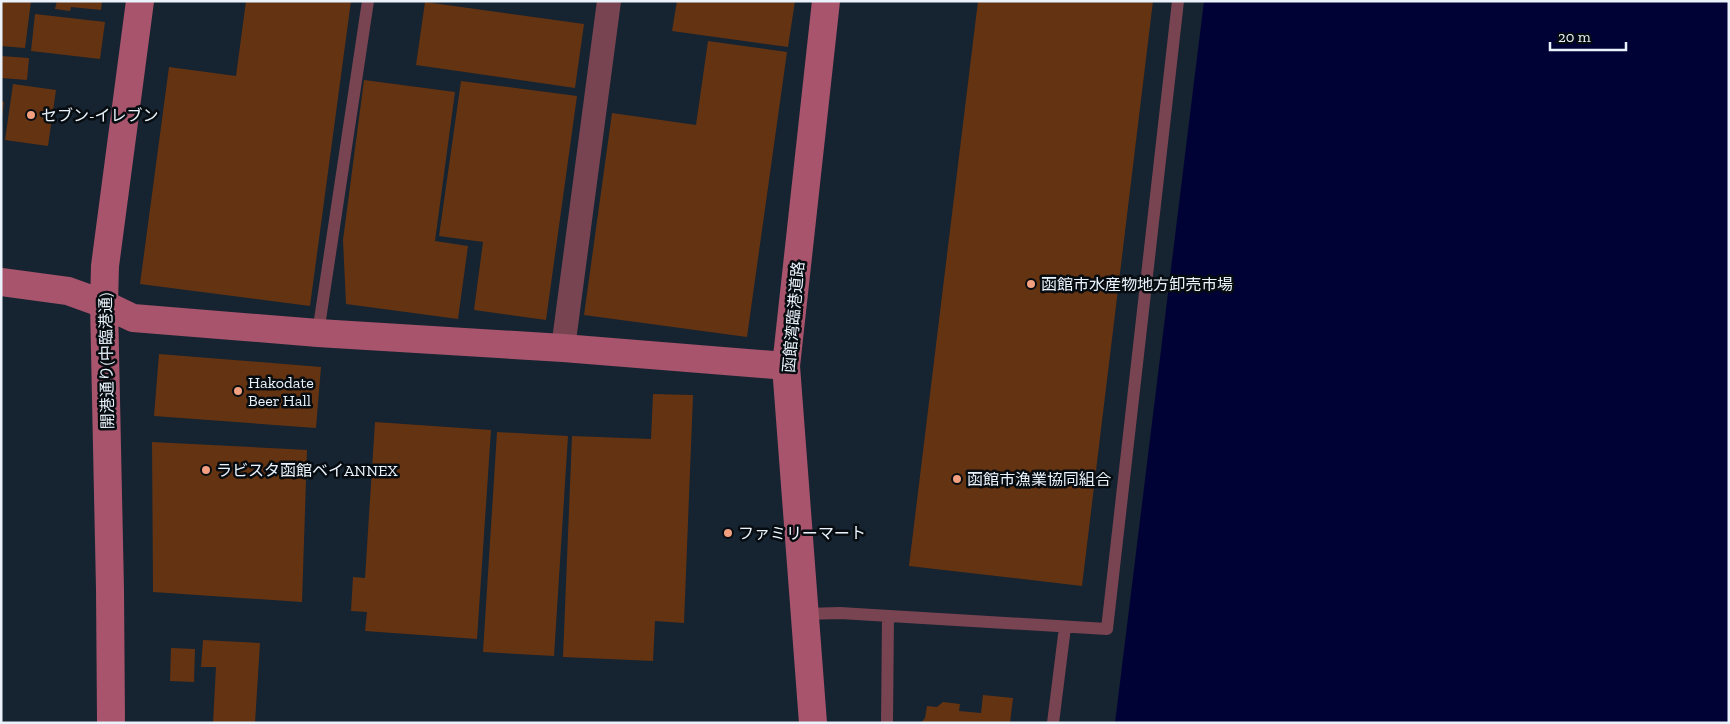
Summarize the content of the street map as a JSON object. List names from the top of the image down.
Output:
{
  "streets": {
    "street": ["函館湾臨港道路", "開港通り(中臨港通)"]
  },
  "places": [
    "セブン-イレブン",
    "函館市水産物地方卸売市場",
    "Hakodate Beer Hall",
    "ラビスタ函館ベイANNEX",
    "函館市漁業協同組合",
    "ファミリーマート"
  ],
  "scale_bar": "20 m"
}
